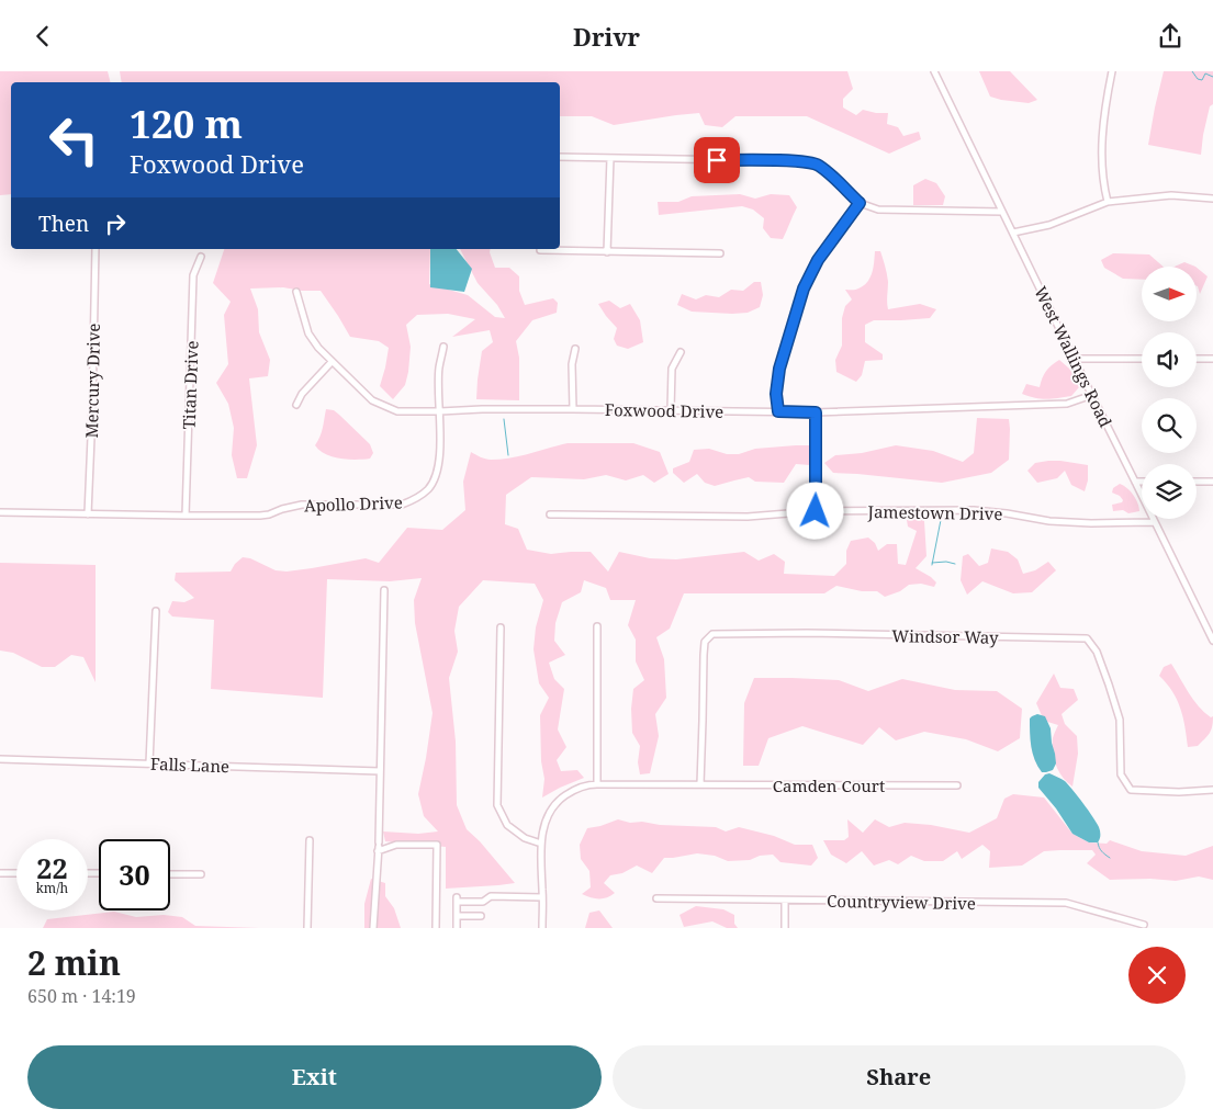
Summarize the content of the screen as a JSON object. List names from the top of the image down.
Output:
{
  "streets": {
    "street": [
      "West Wallings Road",
      "Mercury Drive",
      "Titan Drive",
      "Foxwood Drive",
      "Apollo Drive",
      "Jamestown Drive",
      "Windsor Way",
      "Falls Lane",
      "Camden Court",
      "Countryview Drive"
    ]
  },
  "crossings": [
    ["West Wallings Road", "Foxwood Drive"],
    ["West Wallings Road", "Jamestown Drive"],
    ["Mercury Drive", "Apollo Drive"],
    ["Titan Drive", "Apollo Drive"],
    ["Foxwood Drive", "Apollo Drive"],
    ["Windsor Way", "Camden Court"]
  ],
  "north": "right",
  "page": {
    "header": "Drivr",
    "turn": ["120 m", "Foxwood Drive"],
    "then": "Then",
    "speed": "22 km/h",
    "limit": "30",
    "heading": ["2 min", "650 m · 14:19"],
    "buttons": ["Exit", "Share"]
  }
}
